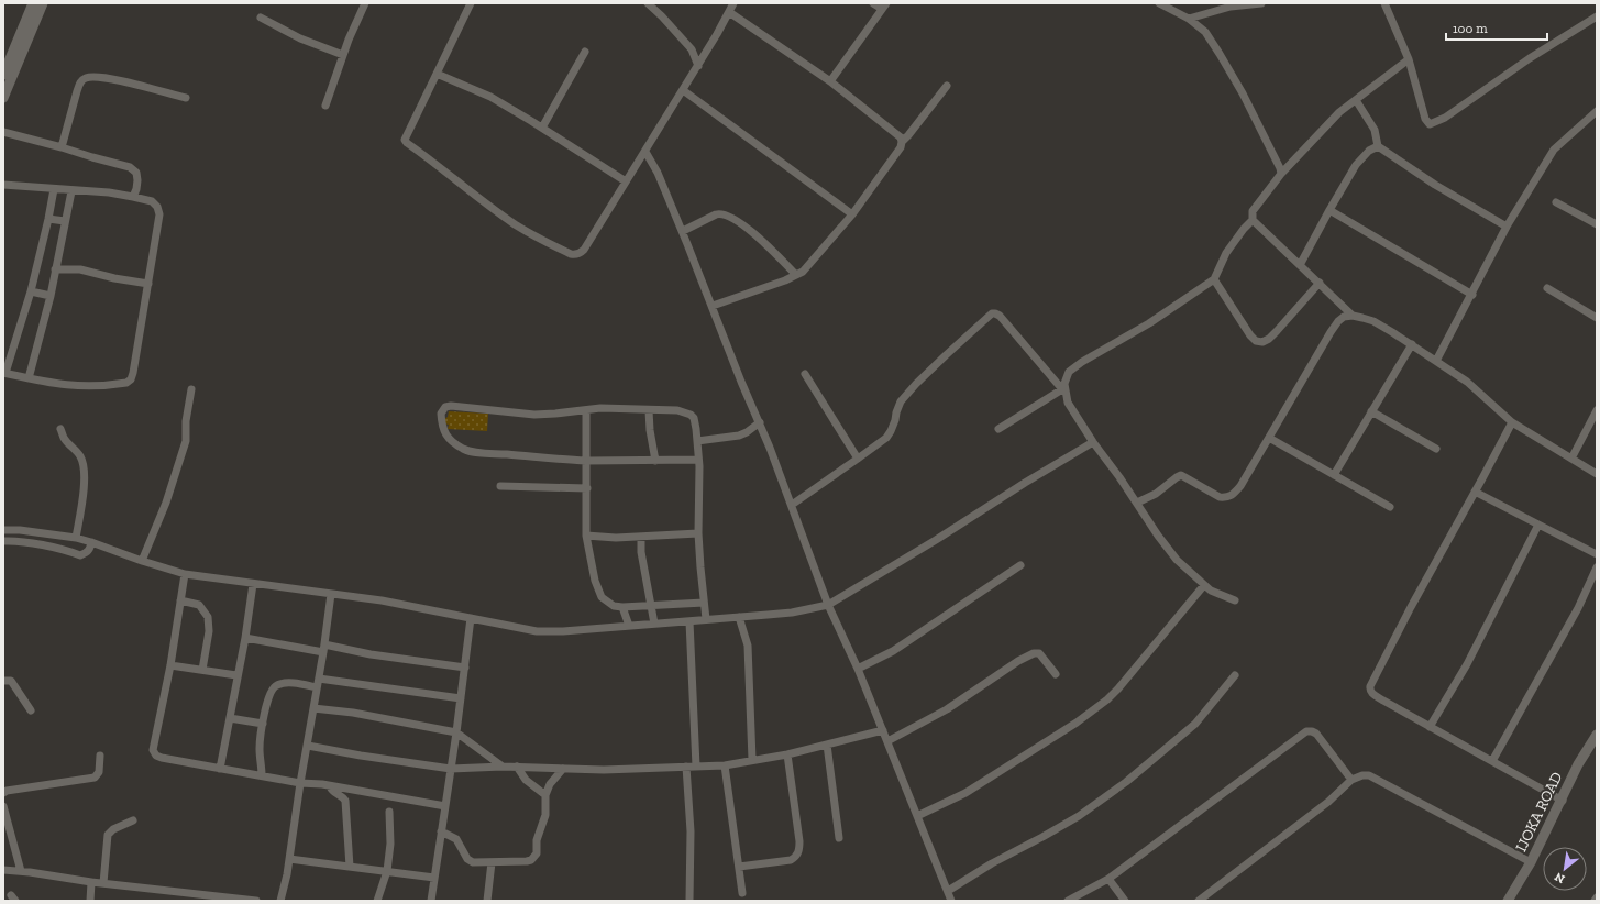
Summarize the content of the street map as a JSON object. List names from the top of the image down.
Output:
{
  "streets": {
    "street": ["IJOKA ROAD"]
  },
  "scale_bar": "100 m",
  "north": "bottom left"
}
